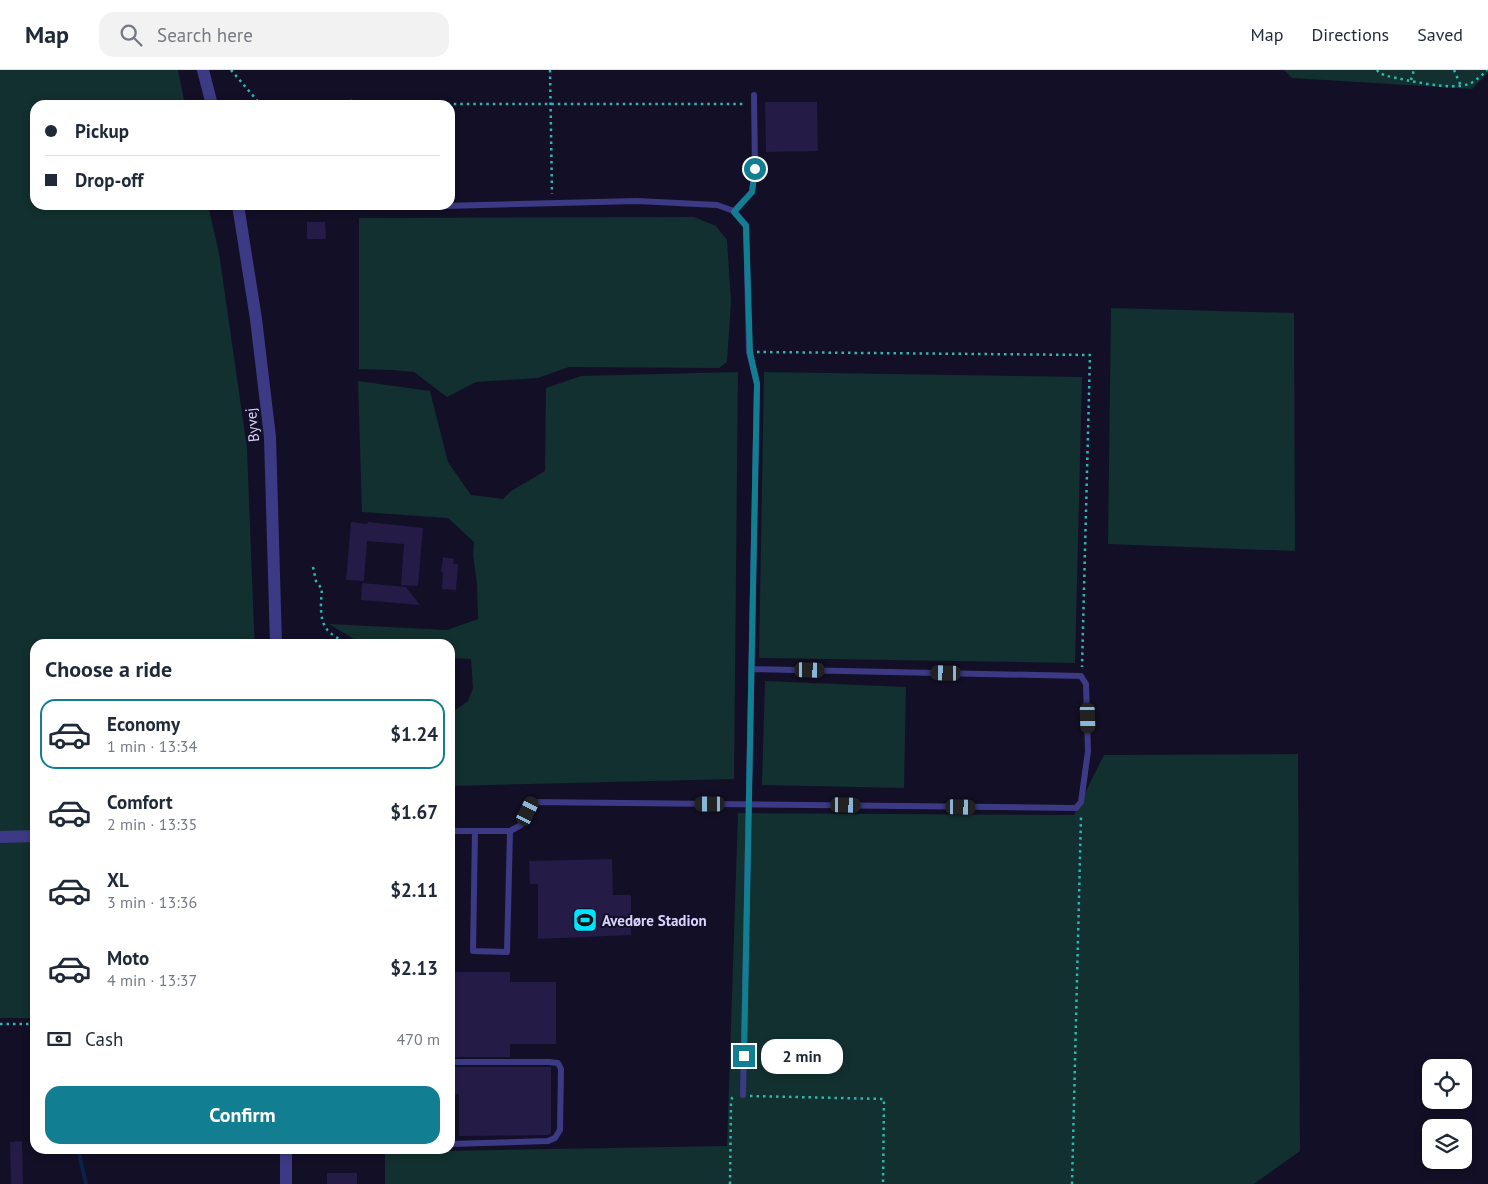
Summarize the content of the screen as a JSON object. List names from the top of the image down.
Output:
{
  "streets": {
    "street": ["Byvej"]
  },
  "places": {
    "sports": ["Avedøre Stadion"]
  },
  "page": {
    "header": "Map",
    "search": "Search here",
    "nav": ["Map", "Directions", "Saved"],
    "banner": ["Pickup", "Drop-off"],
    "heading": "Choose a ride",
    "list": [
      {
        "name": "Economy",
        "note": "1 min · 13:34",
        "value": "$1.24"
      },
      {
        "name": "Comfort",
        "note": "2 min · 13:35",
        "value": "$1.67"
      },
      {
        "name": "XL",
        "note": "3 min · 13:36",
        "value": "$2.11"
      },
      {
        "name": "Moto",
        "note": "4 min · 13:37",
        "value": "$2.13"
      }
    ],
    "pay": ["Cash", "470 m"],
    "bubble": "2 min",
    "buttons": "Confirm"
  }
}
